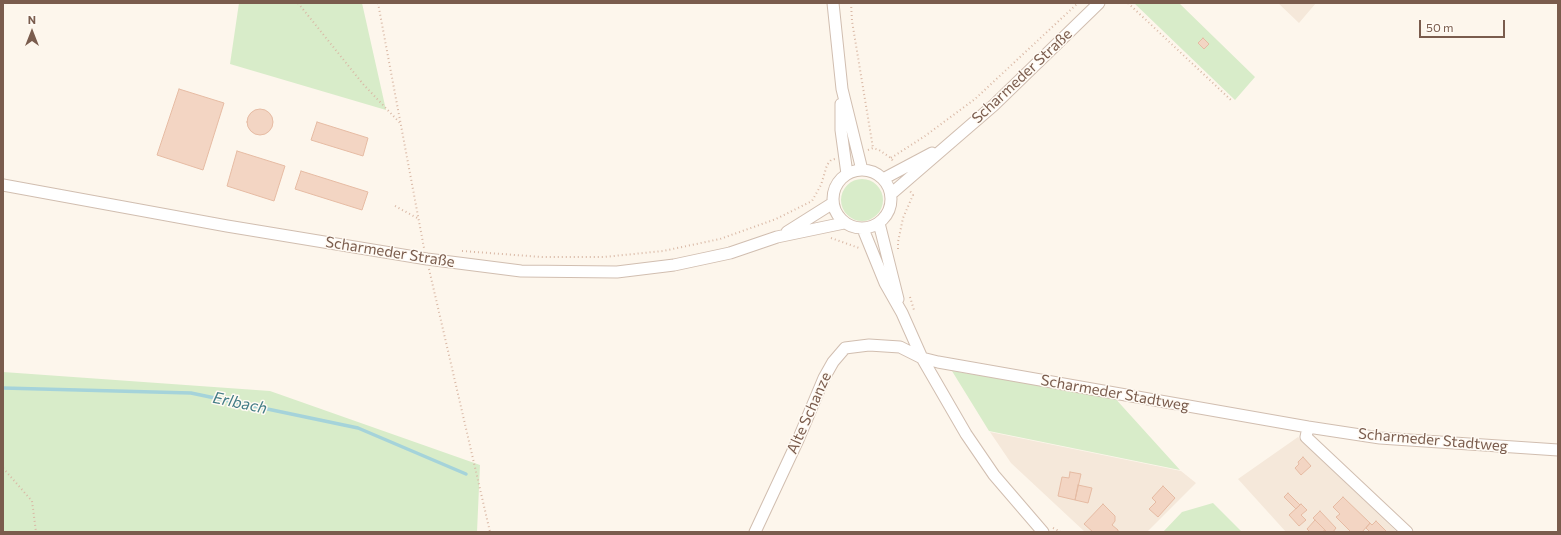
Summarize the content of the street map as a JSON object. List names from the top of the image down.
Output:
{
  "streets": {
    "street": ["Scharmeder Straße", "Scharmeder Stadtweg", "Alte Schanze"]
  },
  "crossings": [
    ["Scharmeder Stadtweg", "Alte Schanze"]
  ],
  "water": ["Erlbach"],
  "scale_bar": "50 m",
  "north": "top"
}
